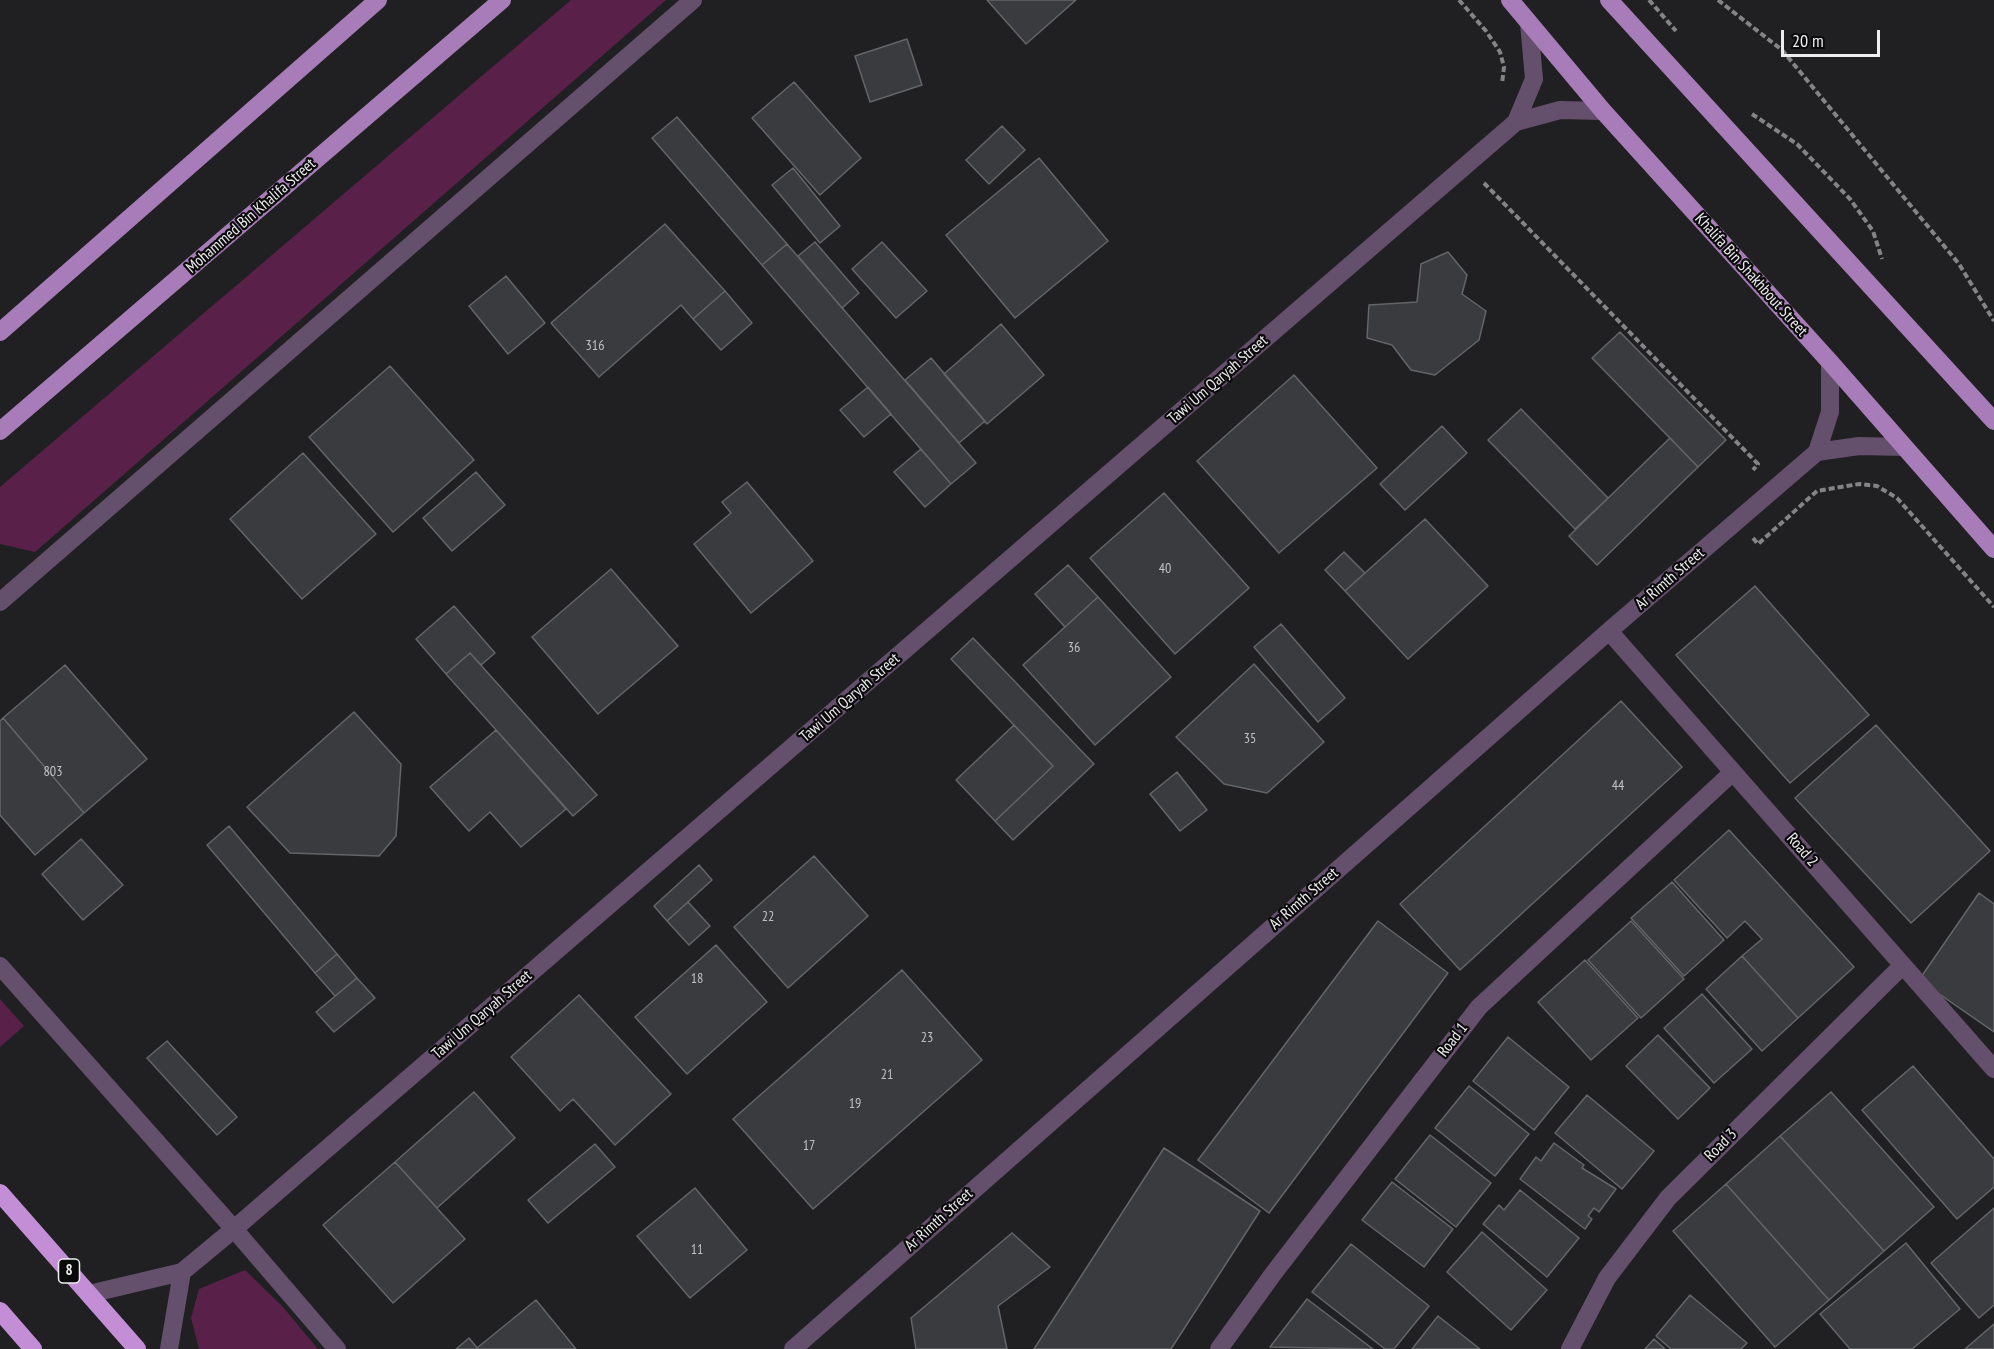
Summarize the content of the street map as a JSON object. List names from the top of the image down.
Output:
{
  "streets": {
    "highway": ["8"],
    "main road": ["Mohammed Bin Khalifa Street", "Khalifa Bin Shakhbout Street"],
    "street": [
      "Tawi Um Qaryah Street",
      "Ar Rimth Street",
      "Road 2",
      "Road 1",
      "Road 3"
    ]
  },
  "crossings": [
    ["Khalifa Bin Shakhbout Street", "Tawi Um Qaryah Street"],
    ["Tawi Um Qaryah Street", "8"],
    ["Ar Rimth Street", "Road 2"],
    ["Road 2", "Road 1"],
    ["Road 2", "Road 3"]
  ],
  "house_numbers": [
    "316",
    "40",
    "36",
    "35",
    "803",
    "44",
    "22",
    "18",
    "23",
    "21",
    "19",
    "17",
    "11"
  ],
  "scale_bar": "20 m"
}
